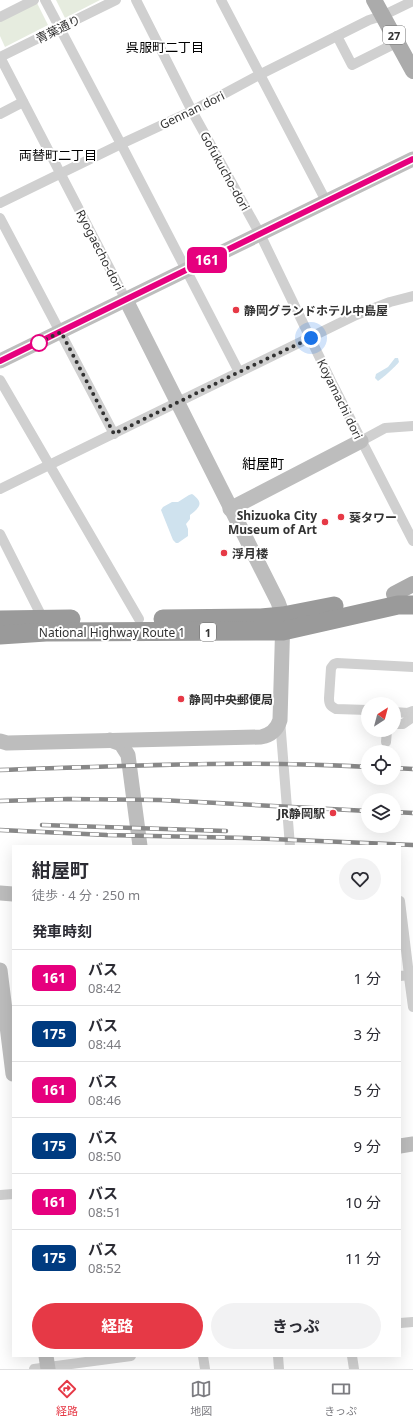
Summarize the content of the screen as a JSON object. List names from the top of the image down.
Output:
{
  "streets": {
    "highway": ["National Highway Route 1", "1"],
    "main road": ["27"],
    "street": [
      "青葉通り",
      "Gennan dori",
      "Gofukucho-dori",
      "Ryogaecho-dori",
      "Koyamachi dori"
    ]
  },
  "crossings": [
    ["青葉通り", "Ryogaecho-dori"],
    ["27", "Gennan dori"],
    ["Gennan dori", "Gofukucho-dori"],
    ["Gennan dori", "Ryogaecho-dori"],
    ["Gofukucho-dori", "Koyamachi dori"],
    ["Ryogaecho-dori", "National Highway Route 1"]
  ],
  "districts": ["呉服町二丁目", "両替町二丁目", "紺屋町"],
  "places": [
    "静岡グランドホテル中島屋",
    "葵タワー",
    "Shizuoka City Museum of Art",
    "浮月楼",
    "静岡中央郵便局",
    "JR静岡駅"
  ],
  "lines": ["bus line 161"],
  "north": "top right",
  "page": {
    "on_map": "161",
    "heading": [
      ["紺屋町", "徒歩 · 4 分 · 250 m"],
      "発車時刻"
    ],
    "list": [
      {
        "mark": "161",
        "name": "バス",
        "note": "08:42",
        "value": "1 分"
      },
      {
        "mark": "175",
        "name": "バス",
        "note": "08:44",
        "value": "3 分"
      },
      {
        "mark": "161",
        "name": "バス",
        "note": "08:46",
        "value": "5 分"
      },
      {
        "mark": "175",
        "name": "バス",
        "note": "08:50",
        "value": "9 分"
      },
      {
        "mark": "161",
        "name": "バス",
        "note": "08:51",
        "value": "10 分"
      },
      {
        "mark": "175",
        "name": "バス",
        "note": "08:52",
        "value": "11 分"
      }
    ],
    "buttons": ["経路", "きっぷ"],
    "tabs": ["経路", "地図", "きっぷ"]
  }
}
